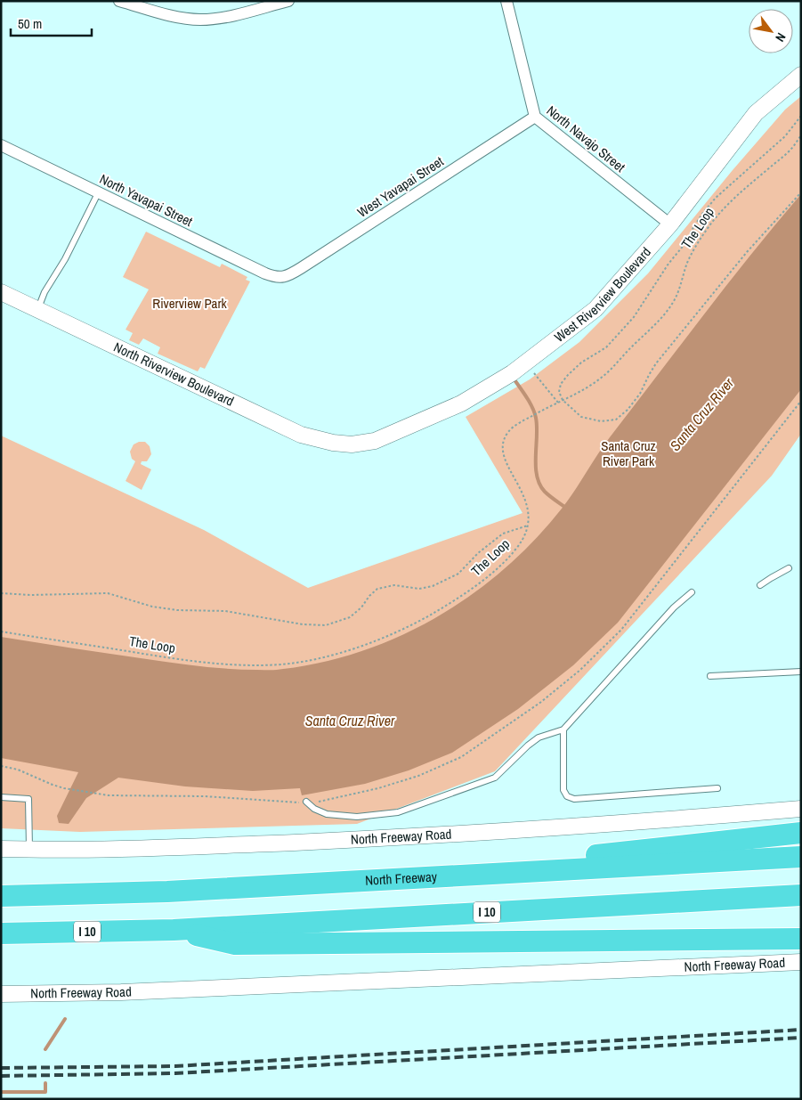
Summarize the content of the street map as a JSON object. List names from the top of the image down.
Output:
{
  "streets": {
    "highway": ["North Freeway", "I 10"],
    "main road": ["West Riverview Boulevard", "North Riverview Boulevard", "North Freeway Road"],
    "street": ["North Navajo Street", "West Yavapai Street", "North Yavapai Street"],
    "path": ["The Loop"]
  },
  "crossings": [
    ["North Navajo Street", "West Yavapai Street"],
    ["North Navajo Street", "West Riverview Boulevard"],
    ["West Yavapai Street", "North Yavapai Street"],
    ["West Riverview Boulevard", "North Riverview Boulevard"]
  ],
  "water": ["Santa Cruz River"],
  "parks": ["Riverview Park", "Santa Cruz River Park"],
  "scale_bar": "50 m",
  "north": "bottom right"
}
